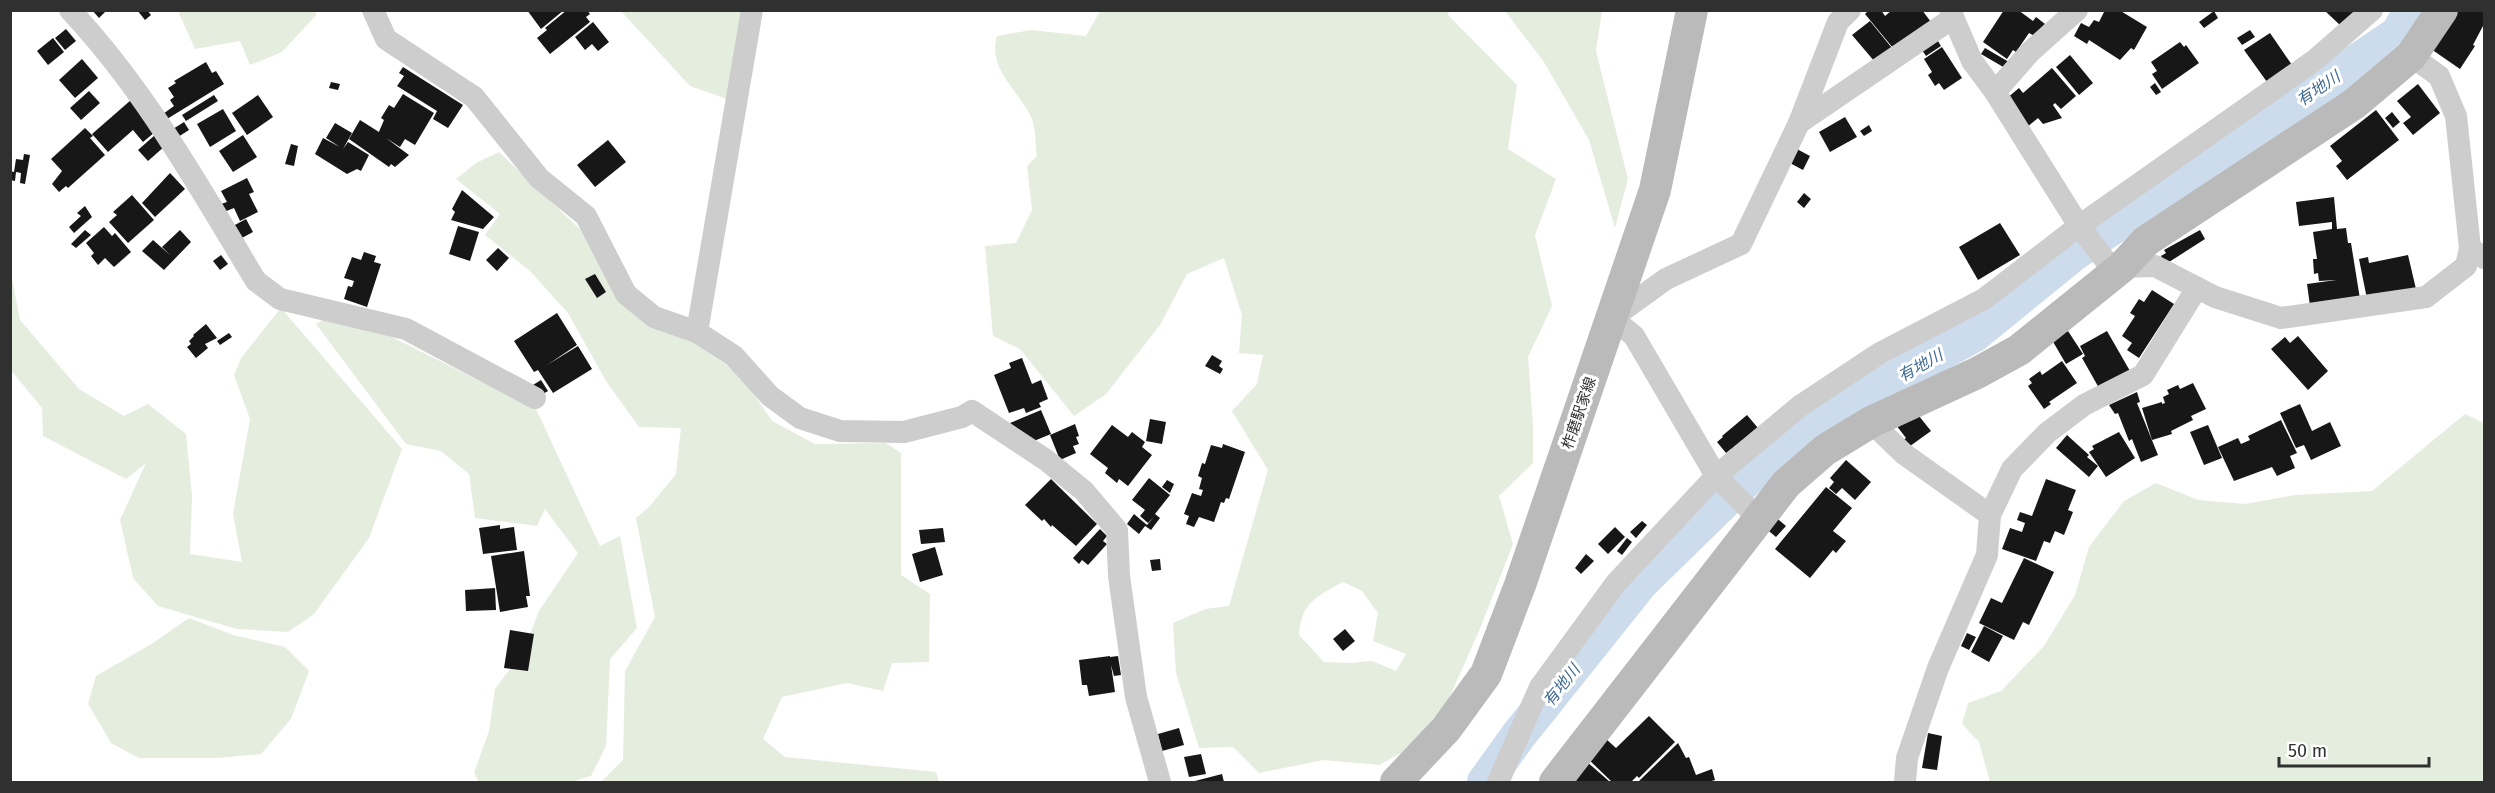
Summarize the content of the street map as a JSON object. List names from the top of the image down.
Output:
{
  "streets": {
    "street": ["柞磨駅家線"]
  },
  "water": ["有地川"],
  "scale_bar": "50 m"
}
